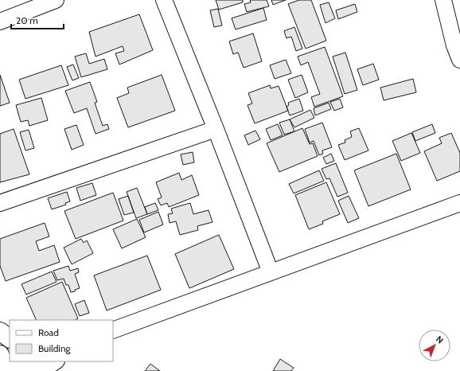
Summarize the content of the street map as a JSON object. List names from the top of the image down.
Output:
{
  "legend": ["Road", "Building"],
  "scale_bar": "20 m",
  "north": "top right"
}
